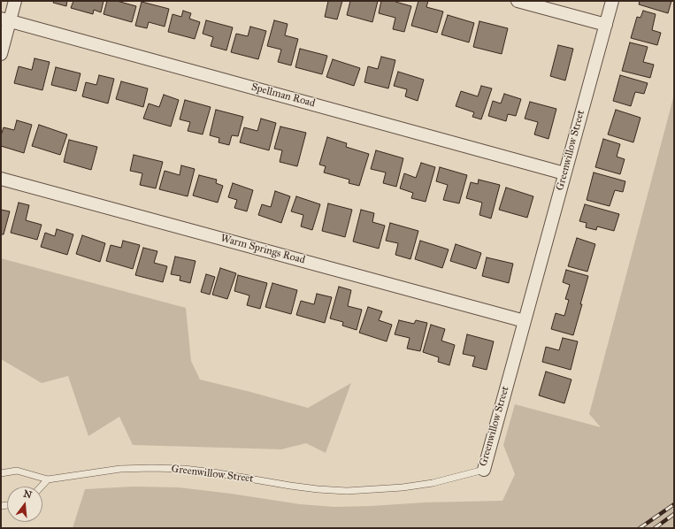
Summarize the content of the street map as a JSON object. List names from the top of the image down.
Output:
{
  "streets": {
    "street": ["Spellman Road", "Greenwillow Street", "Warm Springs Road"]
  },
  "crossings": [
    ["Spellman Road", "Greenwillow Street"],
    ["Greenwillow Street", "Warm Springs Road"]
  ],
  "north": "top"
}
